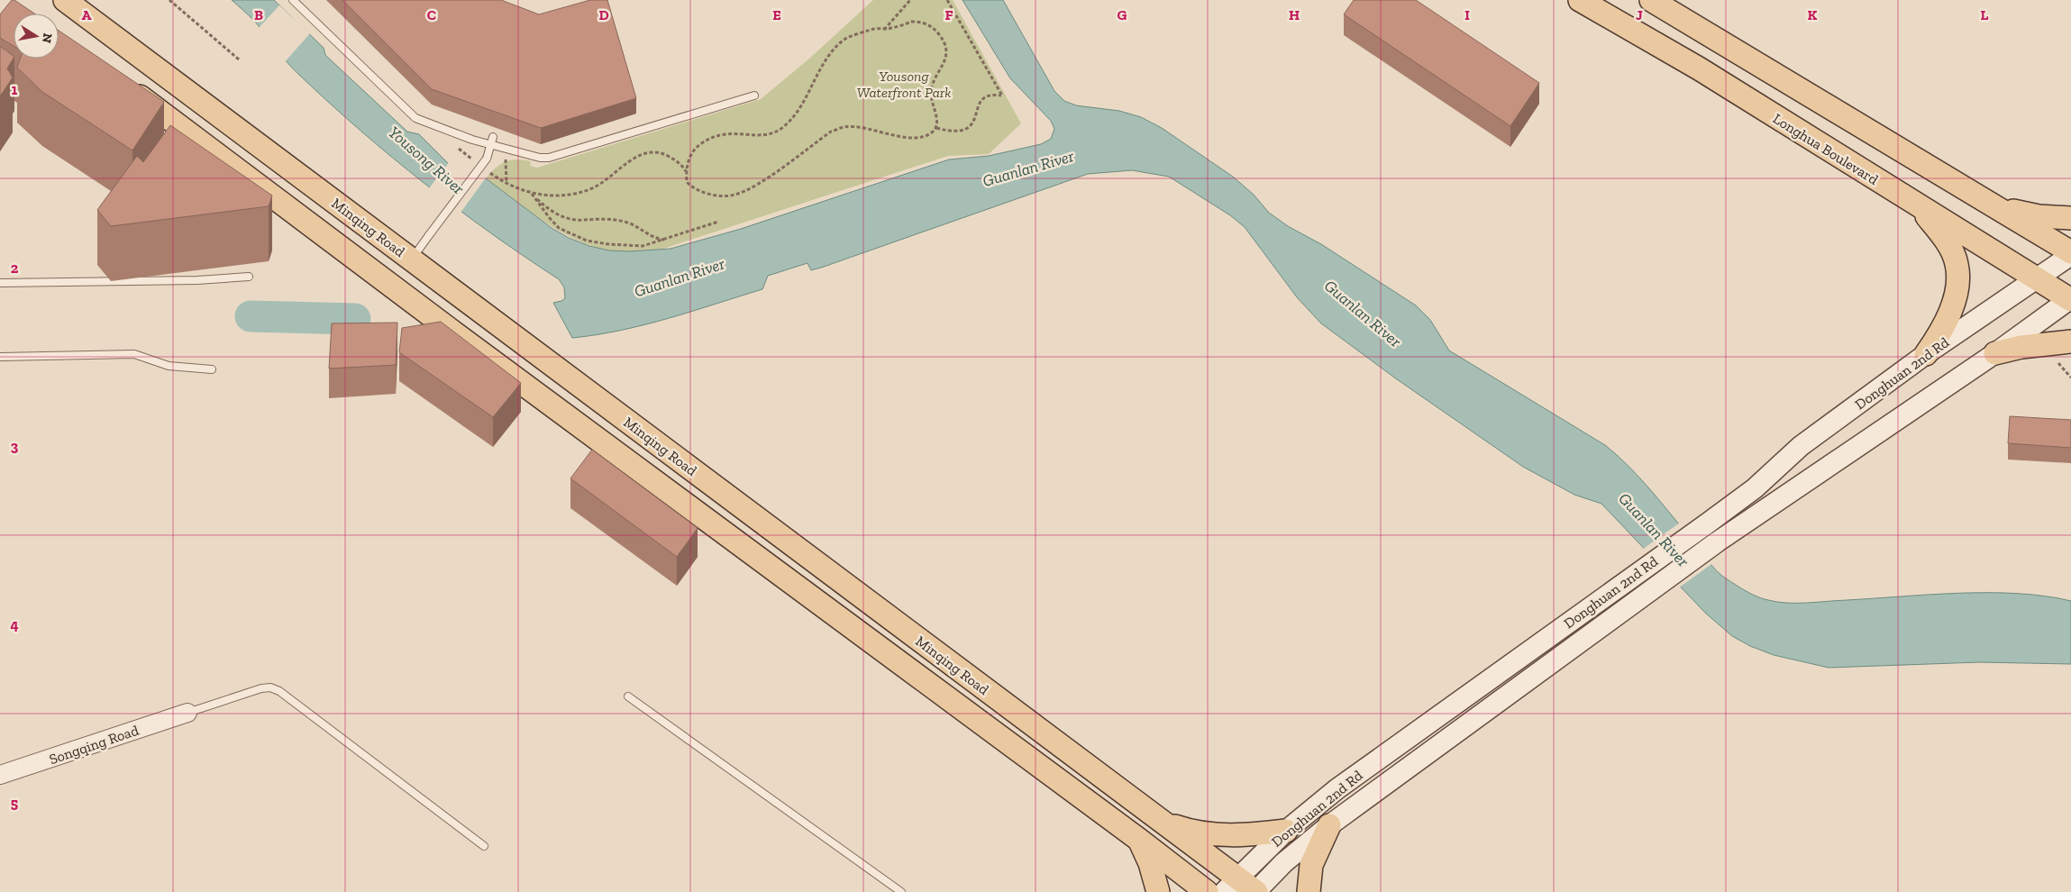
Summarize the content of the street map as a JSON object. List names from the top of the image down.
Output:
{
  "streets": {
    "main road": ["Longhua Boulevard", "Minqing Road", "Donghuan 2nd Rd"],
    "street": ["Songqing Road"]
  },
  "crossings": [
    ["Longhua Boulevard", "Donghuan 2nd Rd"],
    ["Minqing Road", "Donghuan 2nd Rd"]
  ],
  "water": ["Yousong River", "Guanlan River"],
  "parks": ["Yousong Waterfront Park"],
  "north": "right",
  "grid": {
    "columns": [
      "A",
      "B",
      "C",
      "D",
      "E",
      "F",
      "G",
      "H",
      "I",
      "J",
      "K",
      "L"
    ],
    "rows": [
      "1",
      "2",
      "3",
      "4",
      "5"
    ]
  }
}
